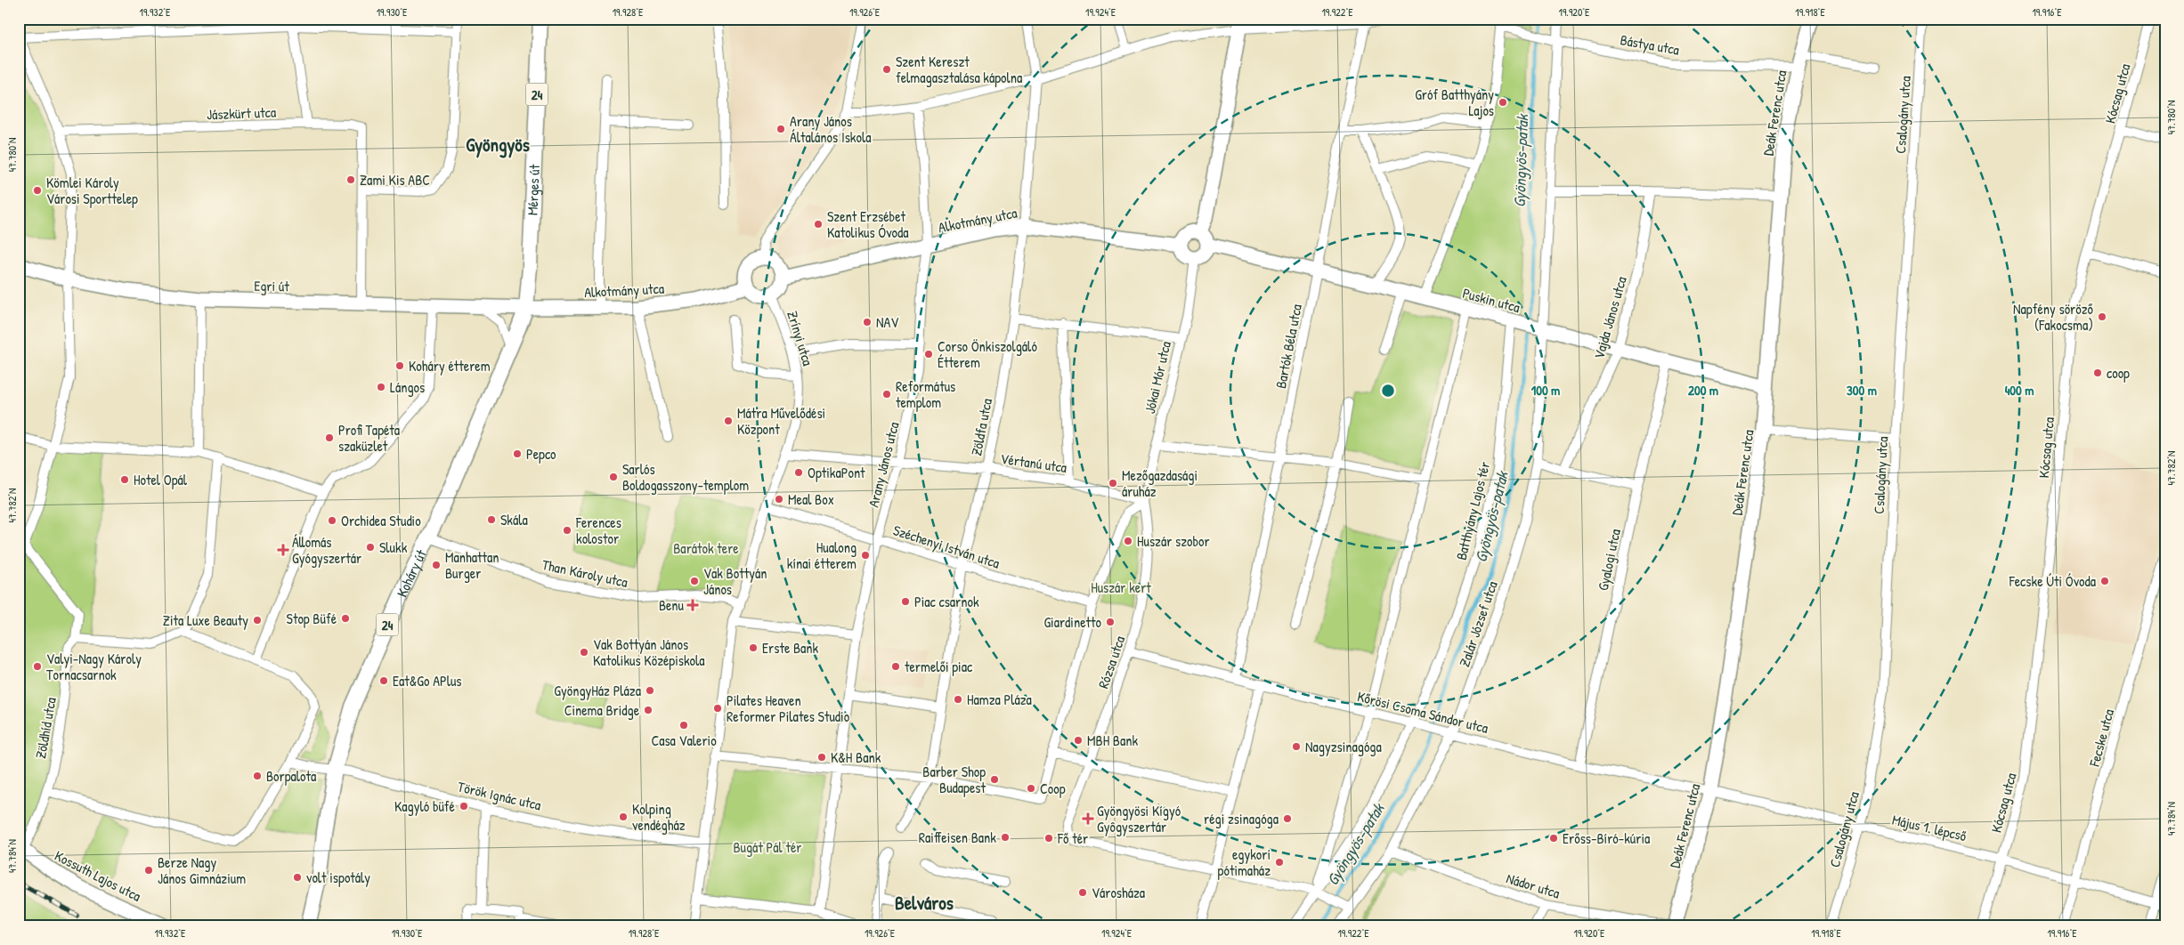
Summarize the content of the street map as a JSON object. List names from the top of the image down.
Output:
{
  "streets": {
    "main road": ["24", "Mérges út", "Koháry út"],
    "street": [
      "Bástya utca",
      "Kócsag utca",
      "Jászkürt utca",
      "Deák Ferenc utca",
      "Csalogány utca",
      "Alkotmány utca",
      "Egri út",
      "Puskin utca",
      "Vajda János utca",
      "Zrínyi utca",
      "Bartók Béla utca",
      "Jókai Mór utca",
      "Zöldfa utca",
      "Vértanú utca",
      "Arany János utca",
      "Batthyány Lajos tér",
      "Széchenyi István utca",
      "Gyalogi utca",
      "Than Károly utca",
      "Zalár József utca",
      "Rózsa utca",
      "Kőrösi Csoma Sándor utca",
      "Zöldhíd utca",
      "Fecske utca",
      "Török Ignác utca",
      "Május 1. lépcső",
      "Kossuth Lajos utca",
      "Nádor utca"
    ]
  },
  "crossings": [
    ["Bástya utca", "Deák Ferenc utca"],
    ["Bástya utca", "Zalár József utca"],
    ["Kócsag utca", "Május 1. lépcső"],
    ["Deák Ferenc utca", "Puskin utca"],
    ["Deák Ferenc utca", "Kőrösi Csoma Sándor utca"],
    ["Deák Ferenc utca", "Május 1. lépcső"],
    ["Deák Ferenc utca", "Nádor utca"],
    ["Csalogány utca", "Május 1. lépcső"],
    ["Mérges út", "Alkotmány utca"],
    ["Mérges út", "Egri út"],
    ["Mérges út", "Koháry út"],
    ["Alkotmány utca", "Egri út"],
    ["Alkotmány utca", "Puskin utca"],
    ["Alkotmány utca", "Zrínyi utca"],
    ["Alkotmány utca", "Jókai Mór utca"],
    ["Alkotmány utca", "Zöldfa utca"],
    ["Alkotmány utca", "Arany János utca"],
    ["Alkotmány utca", "Koháry út"],
    ["Egri út", "Koháry út"],
    ["Puskin utca", "Vajda János utca"],
    ["Puskin utca", "Bartók Béla utca"],
    ["Puskin utca", "Jókai Mór utca"],
    ["Puskin utca", "Batthyány Lajos tér"],
    ["Puskin utca", "Gyalogi utca"],
    ["Puskin utca", "Zalár József utca"],
    ["Zrínyi utca", "Vértanú utca"],
    ["Zrínyi utca", "Széchenyi István utca"],
    ["Zrínyi utca", "Than Károly utca"],
    ["Zrínyi utca", "Török Ignác utca"],
    ["Bartók Béla utca", "Kőrösi Csoma Sándor utca"],
    ["Jókai Mór utca", "Vértanú utca"],
    ["Jókai Mór utca", "Rózsa utca"],
    ["Zöldfa utca", "Vértanú utca"],
    ["Zöldfa utca", "Széchenyi István utca"],
    ["Vértanú utca", "Arany János utca"],
    ["Vértanú utca", "Rózsa utca"],
    ["Arany János utca", "Széchenyi István utca"],
    ["Batthyány Lajos tér", "Kőrösi Csoma Sándor utca"],
    ["Gyalogi utca", "Kőrösi Csoma Sándor utca"],
    ["Than Károly utca", "Koháry út"],
    ["Koháry út", "Török Ignác utca"],
    ["Zalár József utca", "Kőrösi Csoma Sándor utca"],
    ["Zalár József utca", "Nádor utca"],
    ["Rózsa utca", "Kőrösi Csoma Sándor utca"],
    ["Kőrösi Csoma Sándor utca", "Május 1. lépcső"],
    ["Zöldhíd utca", "Kossuth Lajos utca"],
    ["Fecske utca", "Május 1. lépcső"]
  ],
  "districts": ["Gyöngyös", "Belváros"],
  "water": ["Gyöngyös-patak"],
  "parks": ["Barátok tere", "Huszár kert", "Bugát Pál tér"],
  "places": {
    "other": [
      "Szent Kereszt felmagasztalása kápolna",
      "Gróf Batthyány Lajos",
      "Arany János Általános Iskola",
      "Zami Kis ABC",
      "Kömlei Károly Városi Sporttelep",
      "Szent Erzsébet Katolikus Óvoda",
      "Napfény söröző (Fakocsma)",
      "NAV",
      "Corso Önkiszolgáló Étterem",
      "Koháry étterem",
      "coop",
      "Lángos",
      "Református templom",
      "Mátra Művelődési Központ",
      "Profi Tapéta szaküzlet",
      "Pepco",
      "OptikaPont",
      "Sarlós Boldogasszony-templom",
      "Hotel Opál",
      "Mezőgazdasági áruház",
      "Meal Box",
      "Skála",
      "Orchidea Studio",
      "Ferences kolostor",
      "Huszár szobor",
      "Slukk",
      "Hualong kínai étterem",
      "Manhattan Burger",
      "Vak Bottyán János",
      "Fecske Úti Óvoda",
      "Piac csarnok",
      "Stop Büfé",
      "Zita Luxe Beauty",
      "Giardinetto",
      "Erste Bank",
      "Vak Bottyán János Katolikus Középiskola",
      "Valyi-Nagy Károly Tornacsarnok",
      "termelői piac",
      "Eat&Go APlus",
      "GyöngyHáz Pláza",
      "Hamza Pláza",
      "Pilates Heaven Reformer Pilates Studio",
      "Cinema Bridge",
      "Casa Valerio",
      "MBH Bank",
      "Nagyzsinagóga",
      "K&H Bank",
      "Borpalota",
      "Barber Shop Budapest",
      "Coop",
      "Kagyló büfé",
      "Kolping vendégház",
      "régi zsinagóga",
      "Raiffeisen Bank",
      "Fő tér",
      "Erőss-Bíró-kúria",
      "egykori pótimaház",
      "Berze Nagy János Gimnázium",
      "volt ispotály",
      "Városháza"
    ],
    "health": ["Állomás Gyógyszertár", "Benu", "Gyöngyösi Kígyó Gyôgyszertár"]
  },
  "coordinates": [
    "19.932°E",
    "19.930°E",
    "19.928°E",
    "19.926°E",
    "19.924°E",
    "19.922°E",
    "19.920°E",
    "19.918°E",
    "19.916°E",
    "47.780°N",
    "47.782°N",
    "47.784°N"
  ],
  "rings": [
    "100 m",
    "200 m",
    "300 m",
    "400 m"
  ]
}
